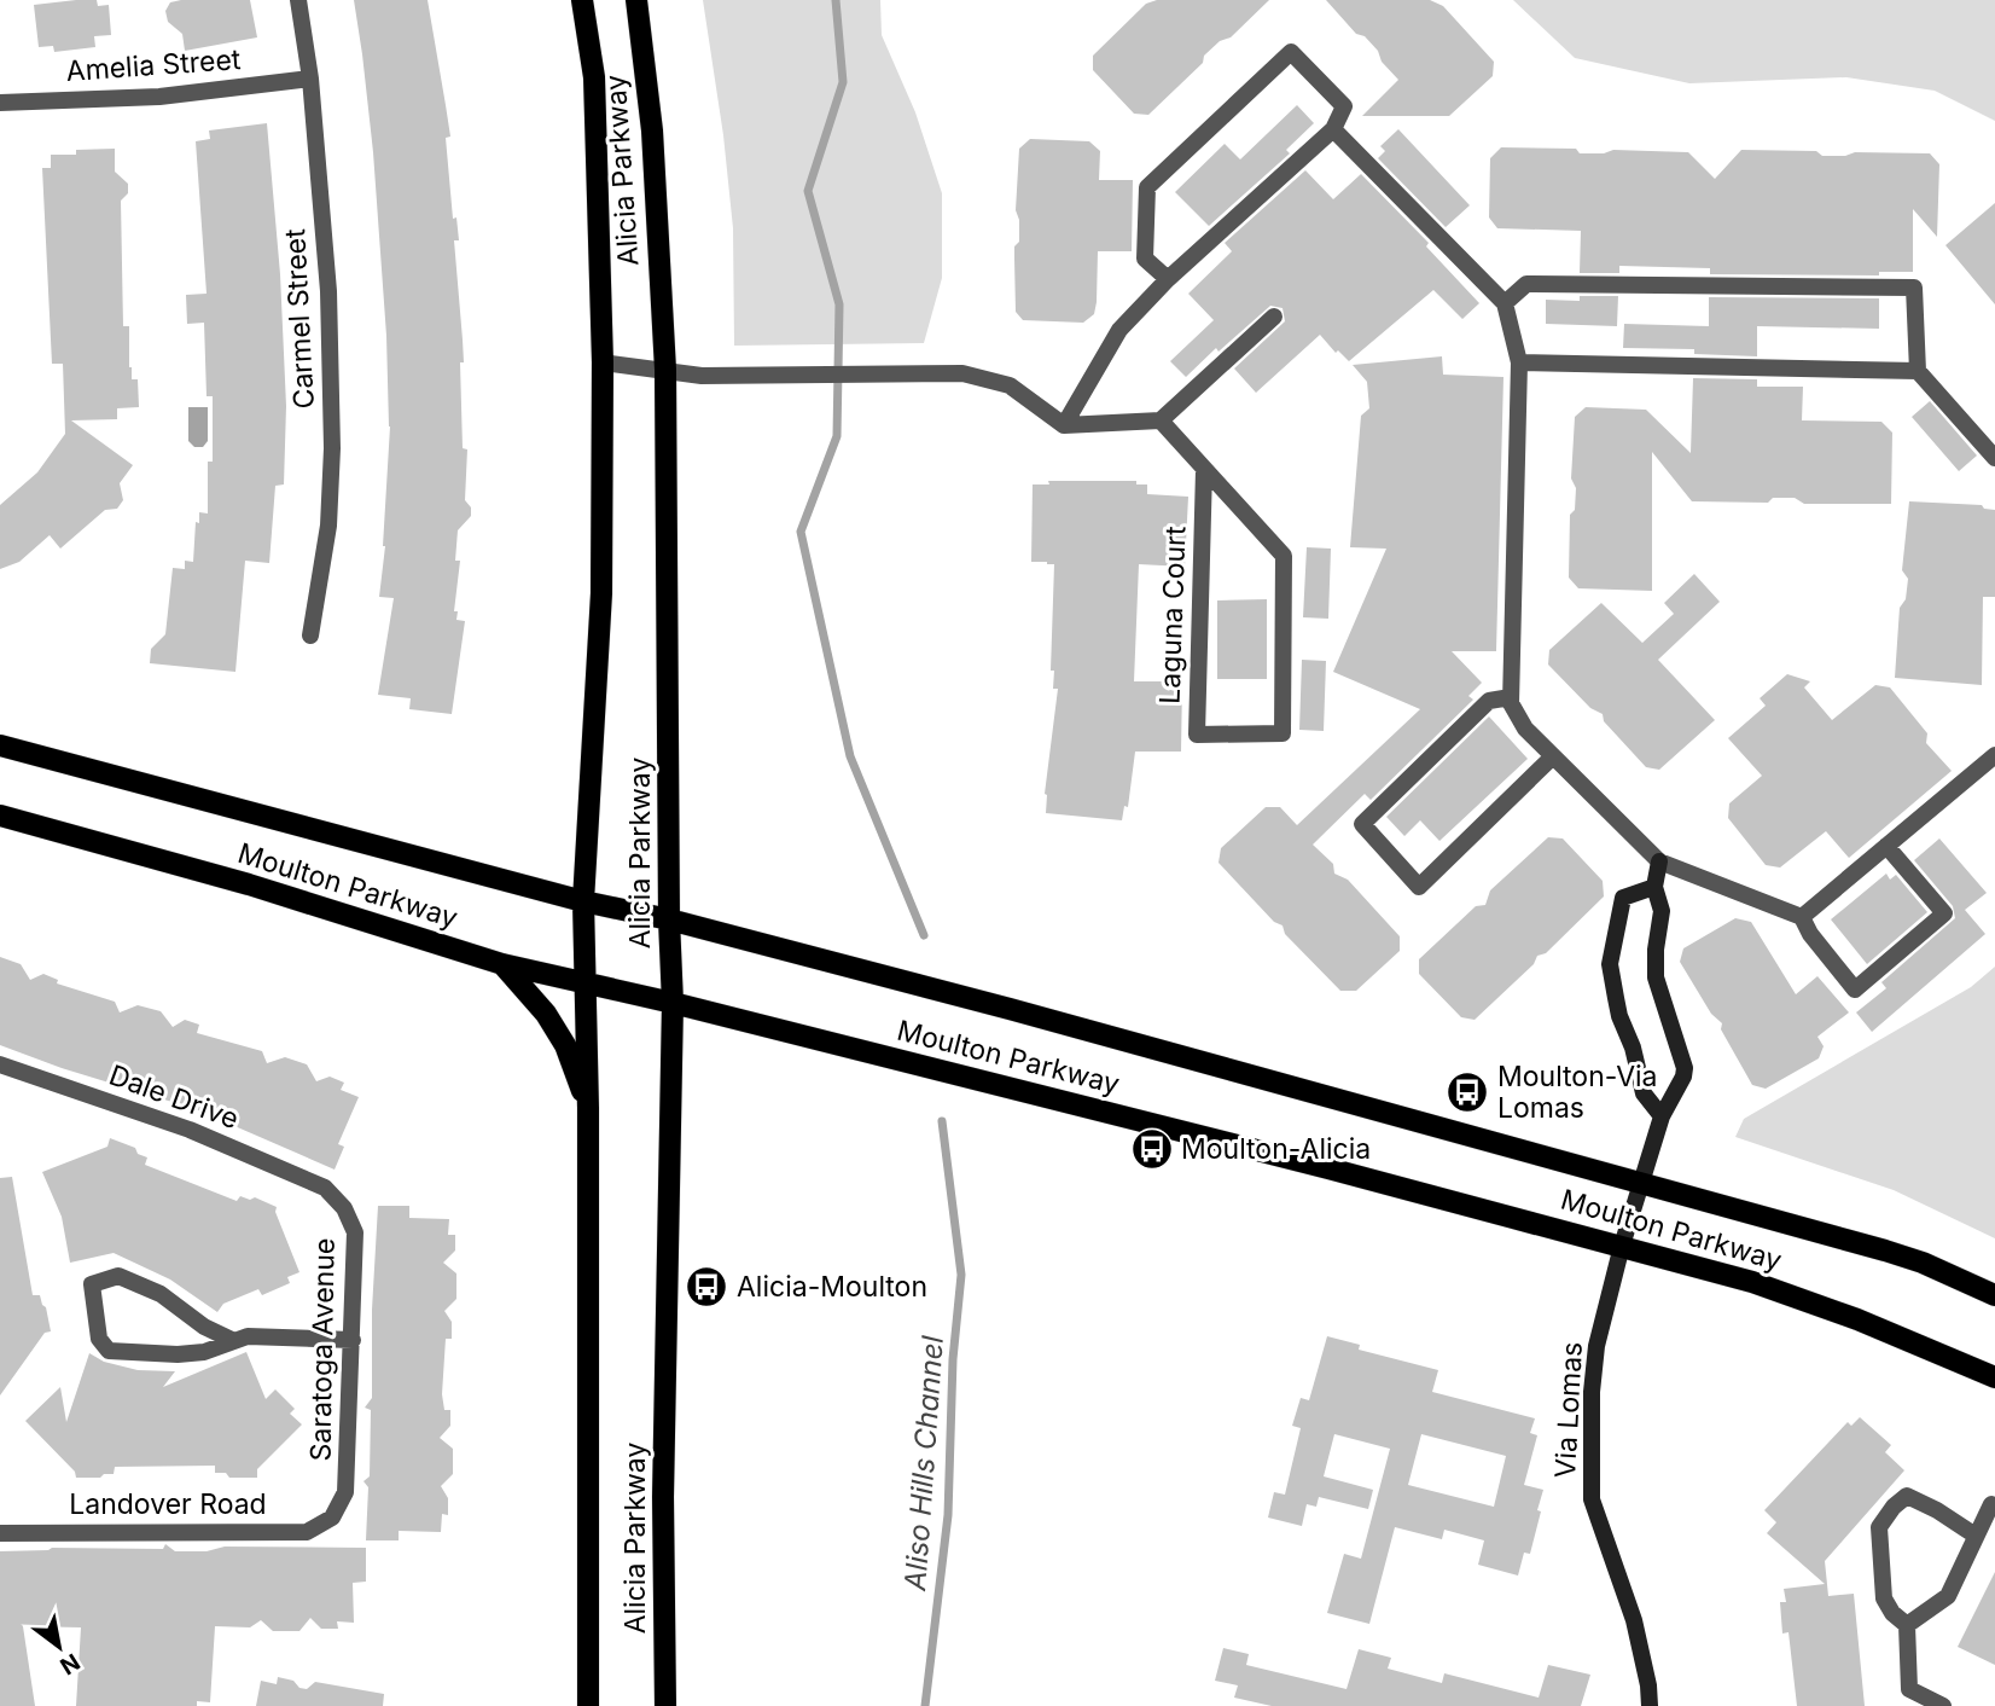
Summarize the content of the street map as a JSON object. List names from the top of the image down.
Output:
{
  "streets": {
    "main road": ["Alicia Parkway", "Moulton Parkway"],
    "street": [
      "Amelia Street",
      "Carmel Street",
      "Laguna Court",
      "Dale Drive",
      "Saratoga Avenue",
      "Via Lomas",
      "Landover Road"
    ]
  },
  "crossings": [
    ["Amelia Street", "Carmel Street"],
    ["Alicia Parkway", "Moulton Parkway"],
    ["Moulton Parkway", "Via Lomas"],
    ["Dale Drive", "Saratoga Avenue"],
    ["Saratoga Avenue", "Landover Road"]
  ],
  "water": ["Aliso Hills Channel"],
  "places": {
    "bus stop": ["Moulton-Via Lomas", "Moulton-Alicia", "Alicia-Moulton"]
  },
  "north": "bottom right"
}
